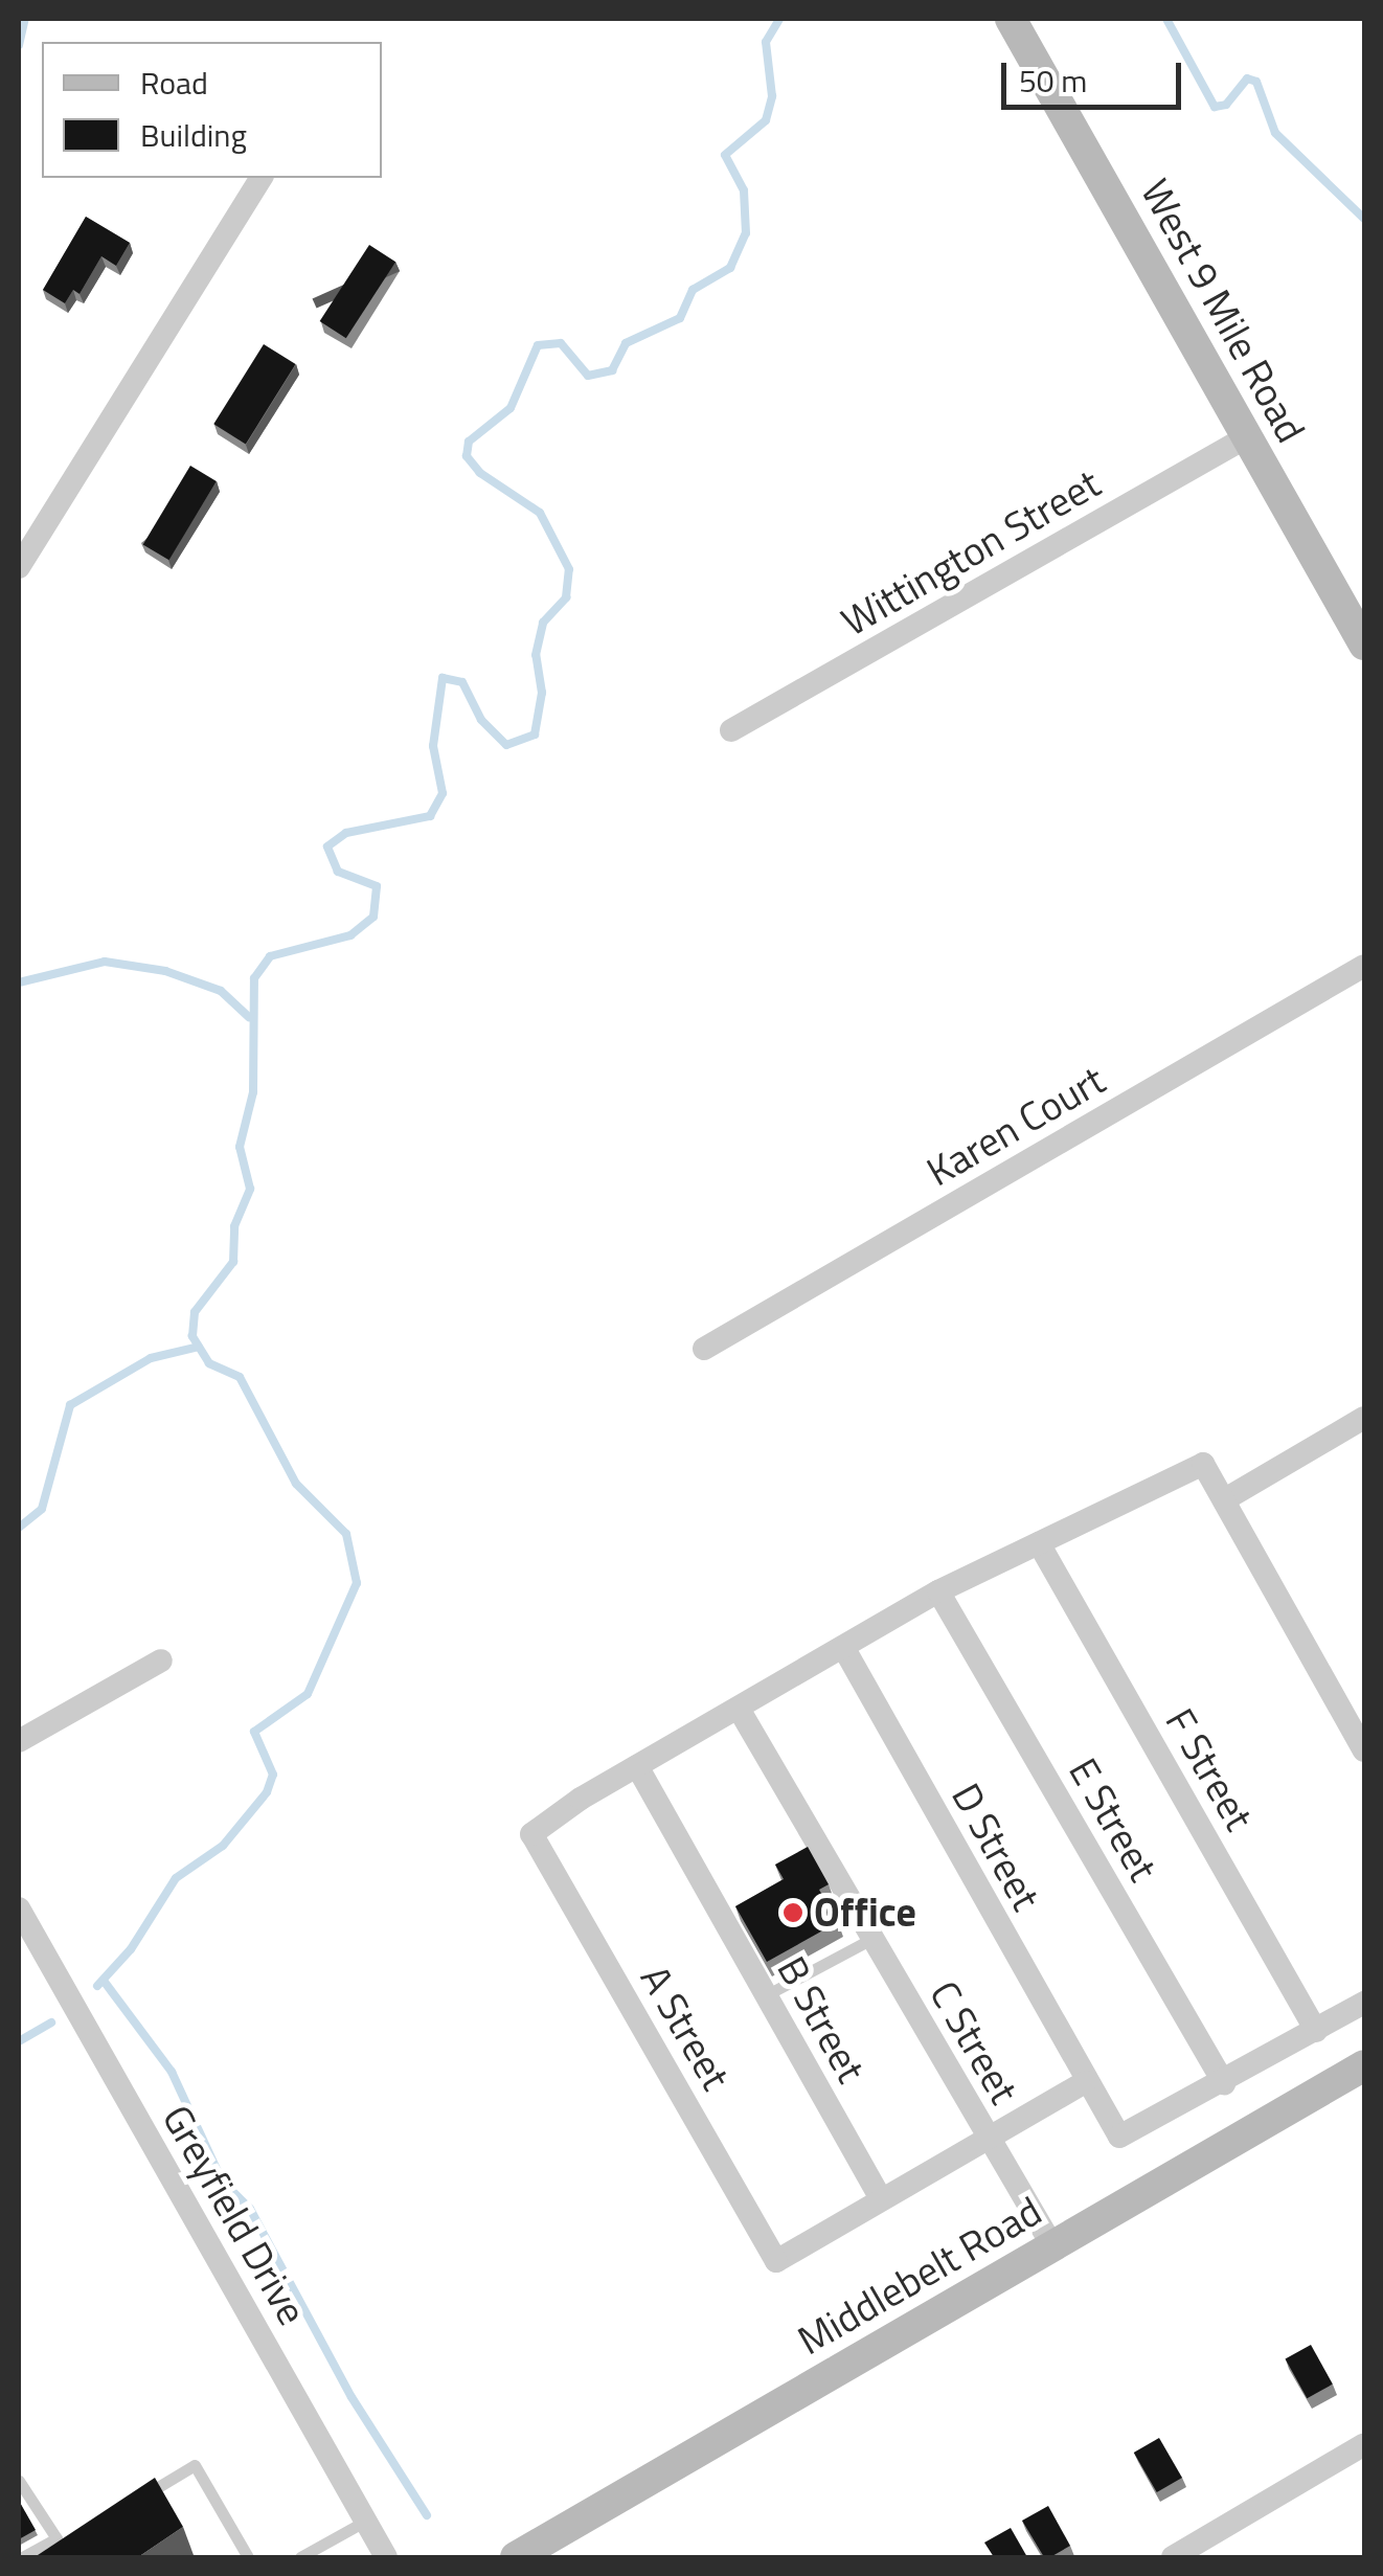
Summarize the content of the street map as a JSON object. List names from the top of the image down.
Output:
{
  "streets": {
    "street": [
      "West 9 Mile Road",
      "Wittington Street",
      "Karen Court",
      "F Street",
      "E Street",
      "D Street",
      "B Street",
      "A Street",
      "C Street",
      "Greyfield Drive",
      "Middlebelt Road"
    ]
  },
  "crossings": [
    ["West 9 Mile Road", "Wittington Street"],
    ["E Street", "D Street"],
    ["D Street", "A Street"],
    ["B Street", "A Street"],
    ["A Street", "C Street"],
    ["C Street", "Middlebelt Road"]
  ],
  "places": ["Office"],
  "legend": ["Road", "Building"],
  "scale_bar": "50 m"
}
